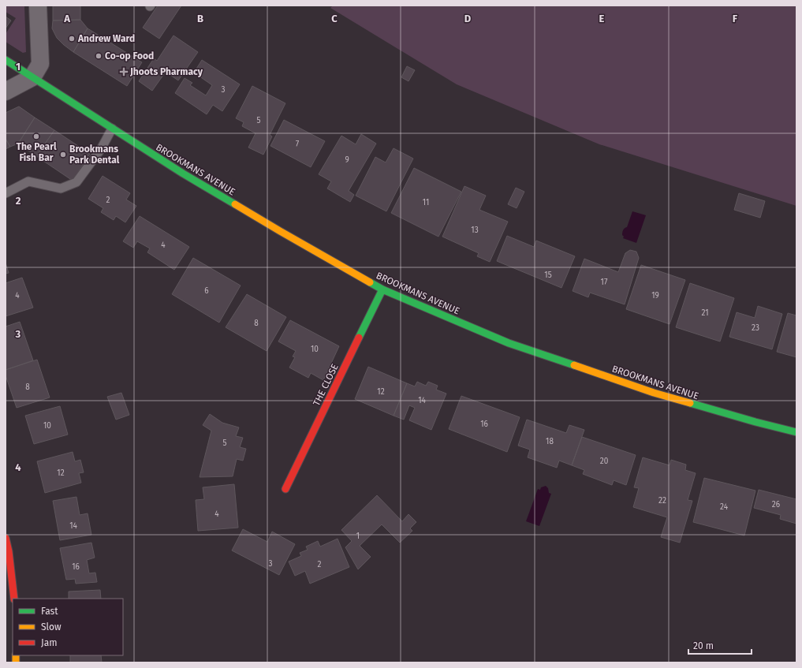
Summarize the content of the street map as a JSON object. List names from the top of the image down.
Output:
{
  "streets": {
    "street": ["BROOKMANS AVENUE", "THE CLOSE"]
  },
  "crossings": [
    ["BROOKMANS AVENUE", "THE CLOSE"]
  ],
  "places": {
    "other": [
      "Andrew Ward",
      "Co-op Food",
      "The Pearl Fish Bar",
      "Brookmans Park Dental"
    ],
    "health": ["Jhoots Pharmacy"]
  },
  "house_numbers": [
    "3",
    "5",
    "7",
    "9",
    "2",
    "11",
    "13",
    "4",
    "15",
    "17",
    "6",
    "4",
    "19",
    "21",
    "8",
    "23",
    "10",
    "8",
    "12",
    "14",
    "16",
    "10",
    "18",
    "5",
    "20",
    "12",
    "22",
    "26",
    "24",
    "4",
    "14",
    "1",
    "3",
    "2",
    "16"
  ],
  "legend": ["Fast", "Slow", "Jam"],
  "scale_bar": "20 m",
  "grid": {
    "columns": [
      "A",
      "B",
      "C",
      "D",
      "E",
      "F"
    ],
    "rows": [
      "1",
      "2",
      "3",
      "4"
    ]
  }
}
